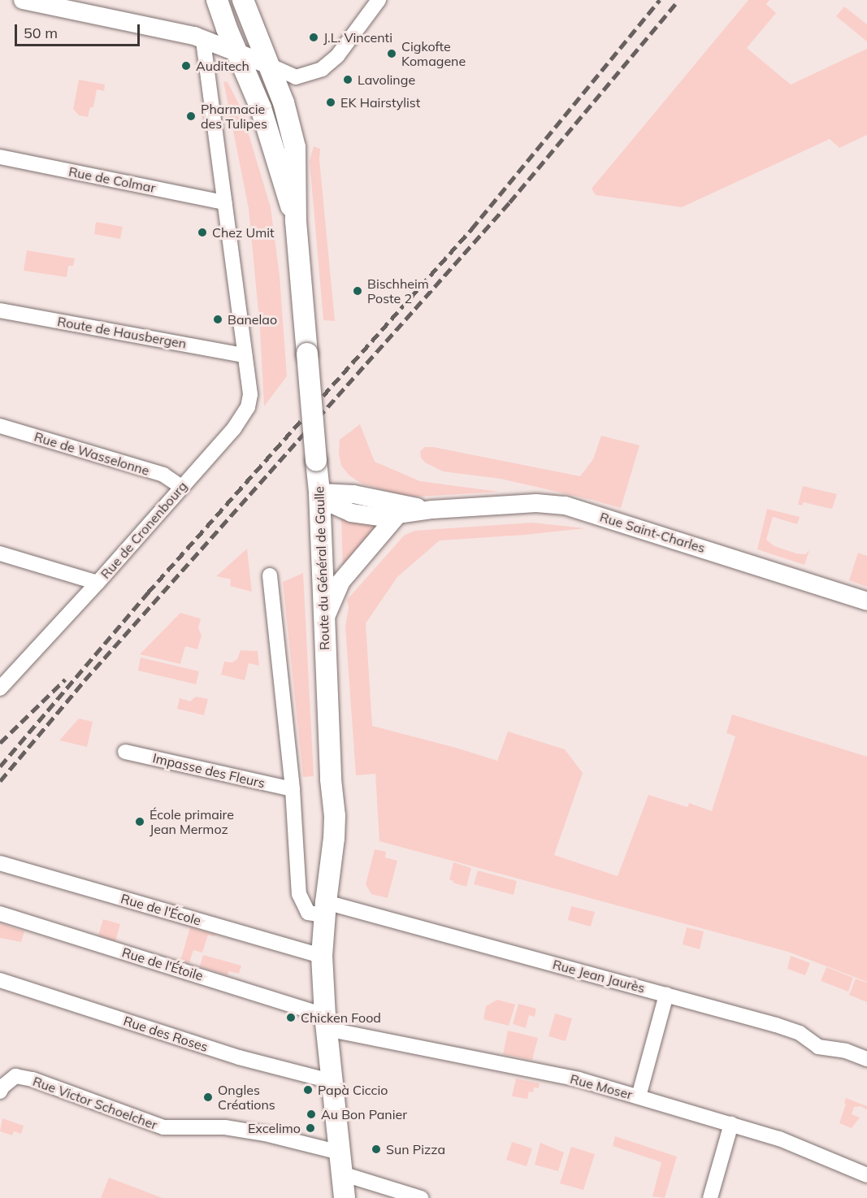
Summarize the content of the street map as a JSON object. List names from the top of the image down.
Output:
{
  "streets": {
    "main road": ["Route du Général de Gaulle"],
    "street": [
      "Rue de Colmar",
      "Route de Hausbergen",
      "Rue de Wasselonne",
      "Rue de Cronenbourg",
      "Rue Saint-Charles",
      "Impasse des Fleurs",
      "Rue de l'École",
      "Rue de l'Étoile",
      "Rue Jean Jaurès",
      "Rue des Roses",
      "Rue Moser",
      "Rue Victor Schoelcher"
    ]
  },
  "crossings": [
    ["Route de Hausbergen", "Rue de Cronenbourg"],
    ["Rue de Wasselonne", "Rue de Cronenbourg"],
    ["Rue Saint-Charles", "Route du Général de Gaulle"],
    ["Route du Général de Gaulle", "Rue de l'École"],
    ["Route du Général de Gaulle", "Rue de l'Étoile"],
    ["Route du Général de Gaulle", "Rue Jean Jaurès"],
    ["Route du Général de Gaulle", "Rue des Roses"],
    ["Route du Général de Gaulle", "Rue Moser"],
    ["Route du Général de Gaulle", "Rue Victor Schoelcher"],
    ["Rue de l'Étoile", "Rue Moser"]
  ],
  "places": [
    "J.L. Vincenti",
    "Cigkofte Komagene",
    "Auditech",
    "Lavolinge",
    "EK Hairstylist",
    "Pharmacie des Tulipes",
    "Chez Umit",
    "Bischheim Poste 2",
    "Banelao",
    "École primaire Jean Mermoz",
    "Chicken Food",
    "Papà Ciccio",
    "Ongles Créations",
    "Au Bon Panier",
    "Excelimo",
    "Sun Pizza"
  ],
  "scale_bar": "50 m"
}
